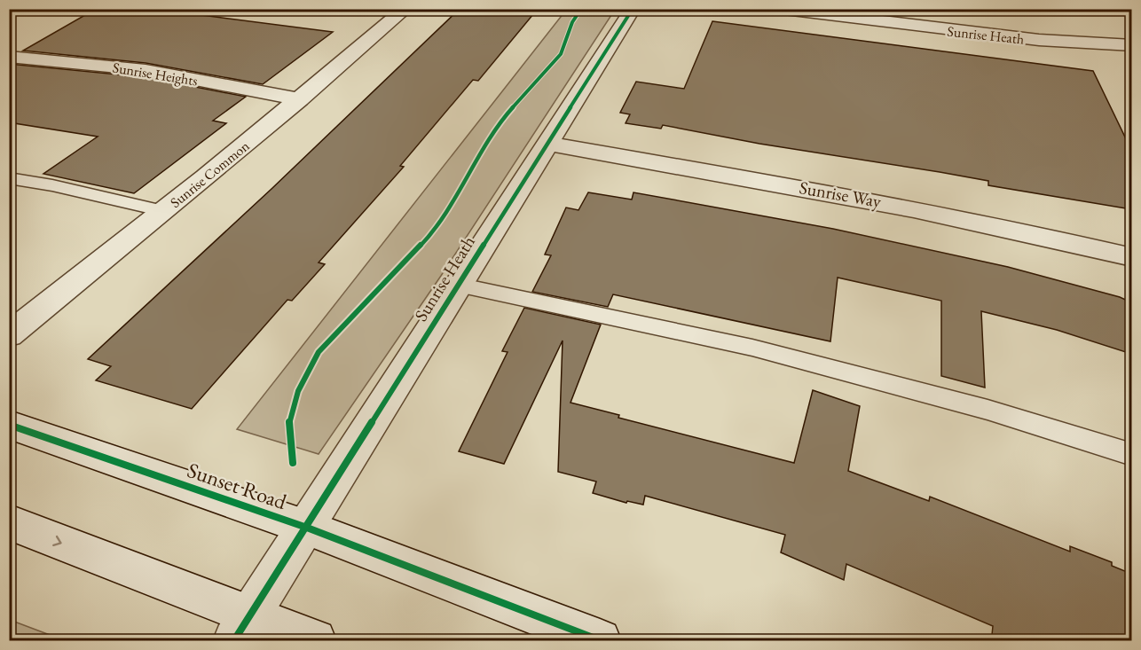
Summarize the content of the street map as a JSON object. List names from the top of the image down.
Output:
{
  "streets": {
    "street": [
      "Sunrise Heath",
      "Sunrise Heights",
      "Sunrise Common",
      "Sunrise Way",
      "Sunset Road"
    ]
  },
  "crossings": [
    ["Sunrise Heath", "Sunrise Way"],
    ["Sunrise Heath", "Sunset Road"],
    ["Sunrise Heights", "Sunrise Common"]
  ]
}
